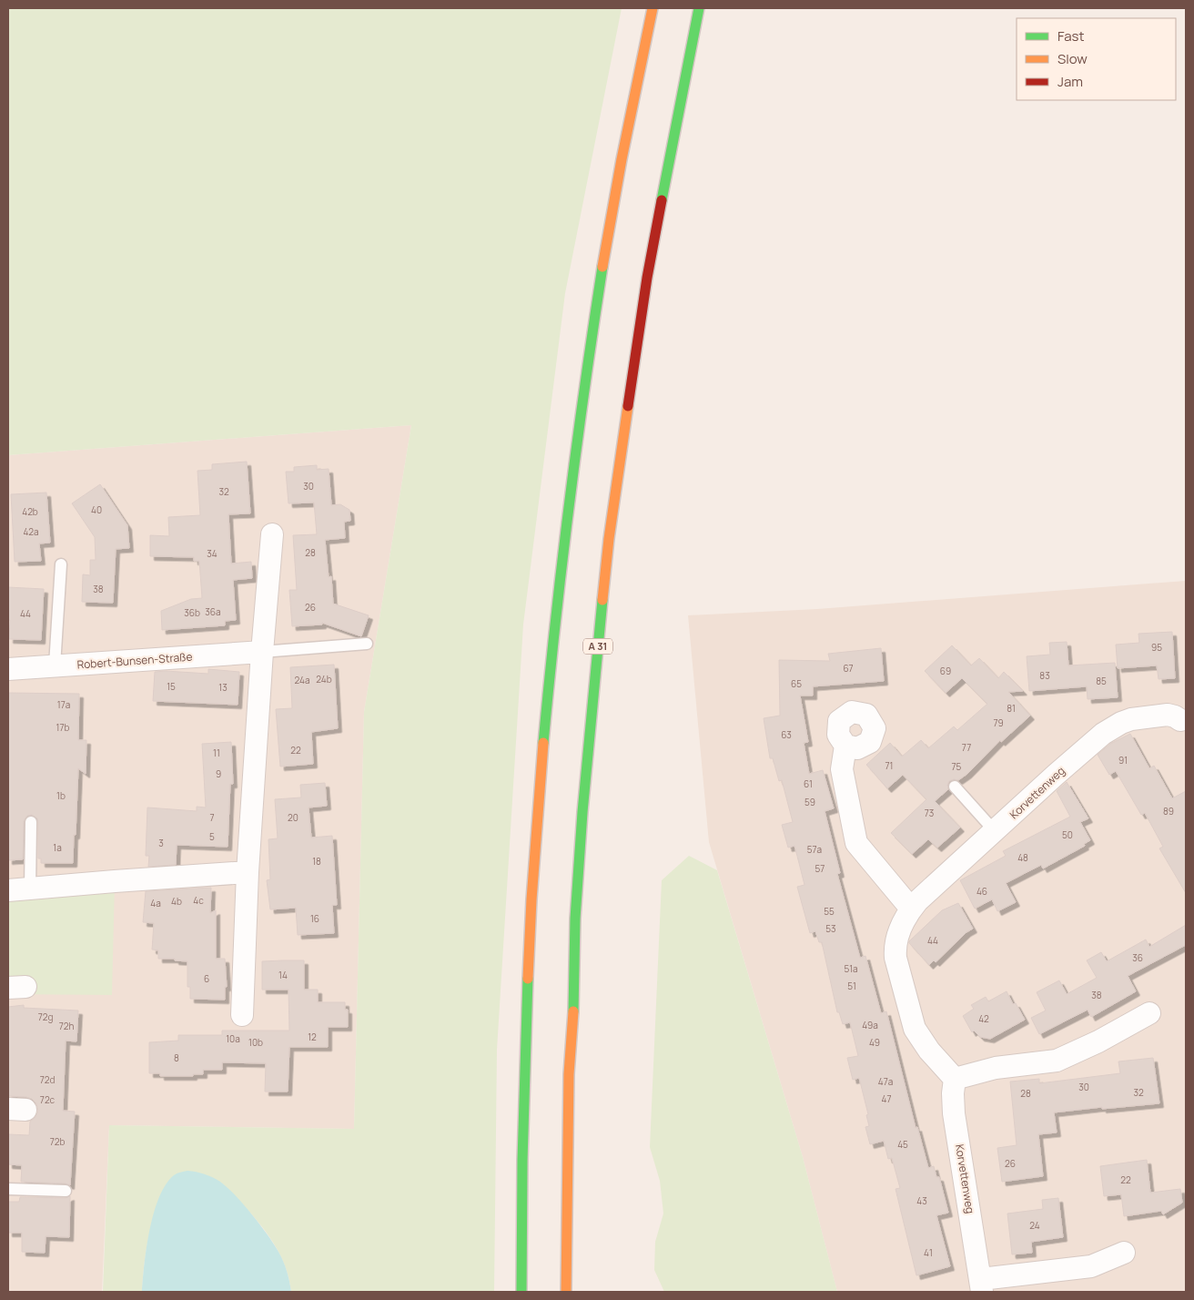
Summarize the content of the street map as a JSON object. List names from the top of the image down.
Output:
{
  "streets": {
    "highway": ["A 31"],
    "street": ["Robert-Bunsen-Straße", "Korvettenweg"]
  },
  "house_numbers": [
    "30",
    "32",
    "40",
    "42b",
    "42a",
    "28",
    "34",
    "38",
    "26",
    "36a",
    "36b",
    "44",
    "95",
    "67",
    "69",
    "83",
    "24b",
    "24a",
    "85",
    "65",
    "15",
    "13",
    "17a",
    "81",
    "79",
    "17b",
    "63",
    "77",
    "22",
    "11",
    "91",
    "71",
    "75",
    "9",
    "61",
    "1b",
    "59",
    "89",
    "73",
    "7",
    "20",
    "50",
    "5",
    "3",
    "1a",
    "57a",
    "48",
    "18",
    "57",
    "46",
    "4c",
    "4b",
    "4a",
    "55",
    "16",
    "53",
    "44",
    "36",
    "51a",
    "14",
    "6",
    "51",
    "38",
    "72g",
    "42",
    "49a",
    "72h",
    "12",
    "10a",
    "10b",
    "49",
    "8",
    "72d",
    "47a",
    "30",
    "32",
    "28",
    "47",
    "72c",
    "72b",
    "45",
    "26",
    "22",
    "43",
    "24",
    "41"
  ],
  "legend": ["Fast", "Slow", "Jam"]
}
